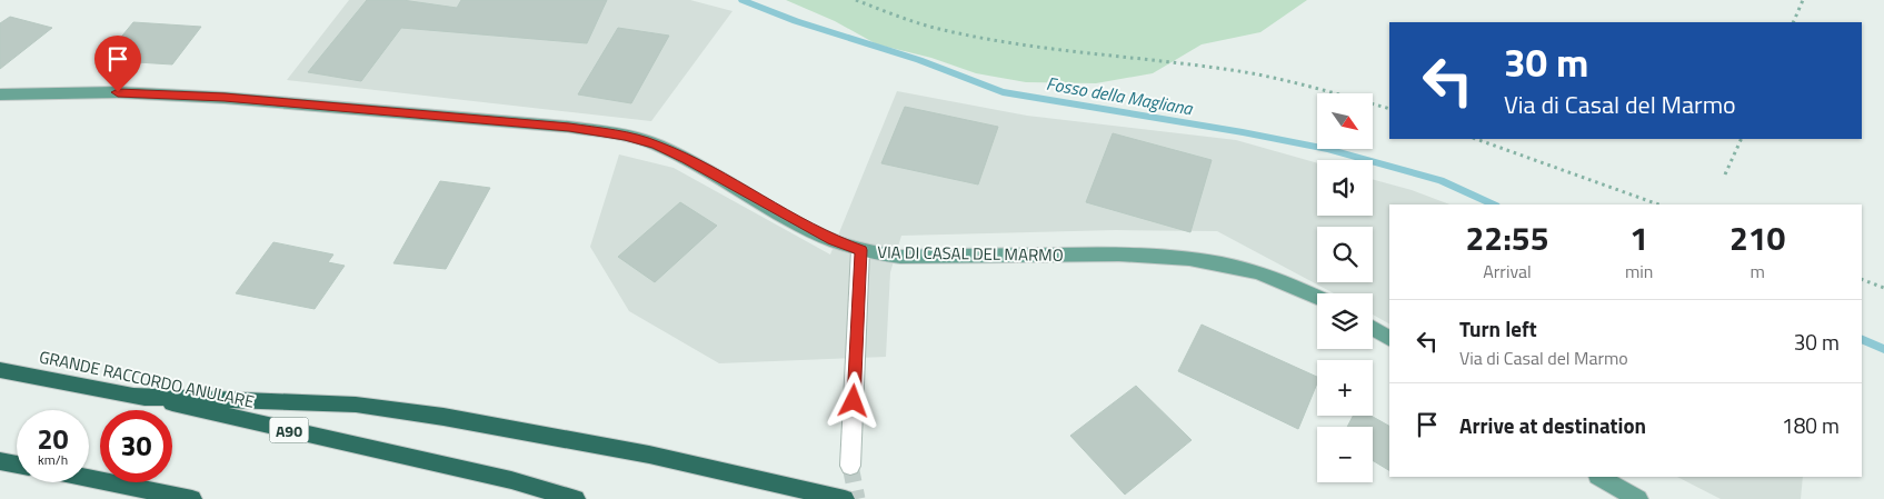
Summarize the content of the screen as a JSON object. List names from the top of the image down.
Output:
{
  "streets": {
    "highway": ["GRANDE RACCORDO ANULARE", "A90"],
    "main road": ["VIA DI CASAL DEL MARMO"]
  },
  "water": ["Fosso della Magliana"],
  "north": "bottom right",
  "page": {
    "turn": ["30 m", "Via di Casal del Marmo"],
    "map_buttons": ["+", "−"],
    "eta": [
      "22:55",
      "Arrival",
      "1",
      "min",
      "210",
      "m"
    ],
    "list": [
      {
        "name": "Turn left",
        "note": "Via di Casal del Marmo",
        "value": "30 m"
      },
      {
        "name": "Arrive at destination",
        "value": "180 m"
      }
    ],
    "speed": "20 km/h",
    "limit": "30"
  }
}
